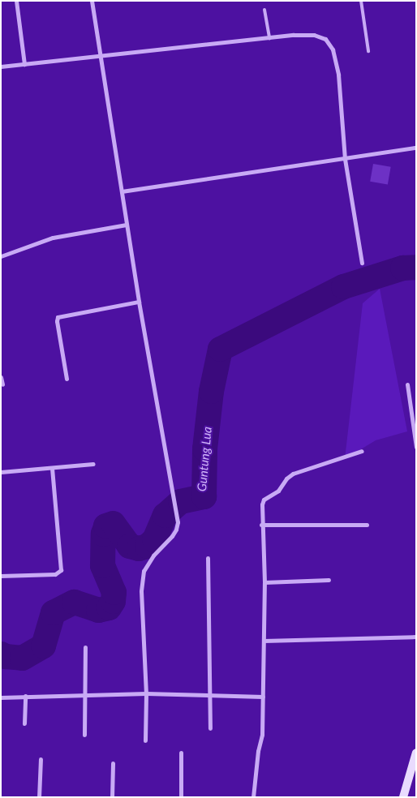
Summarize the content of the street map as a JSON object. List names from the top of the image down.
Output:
{
  "water": ["Guntung Lua"]
}
